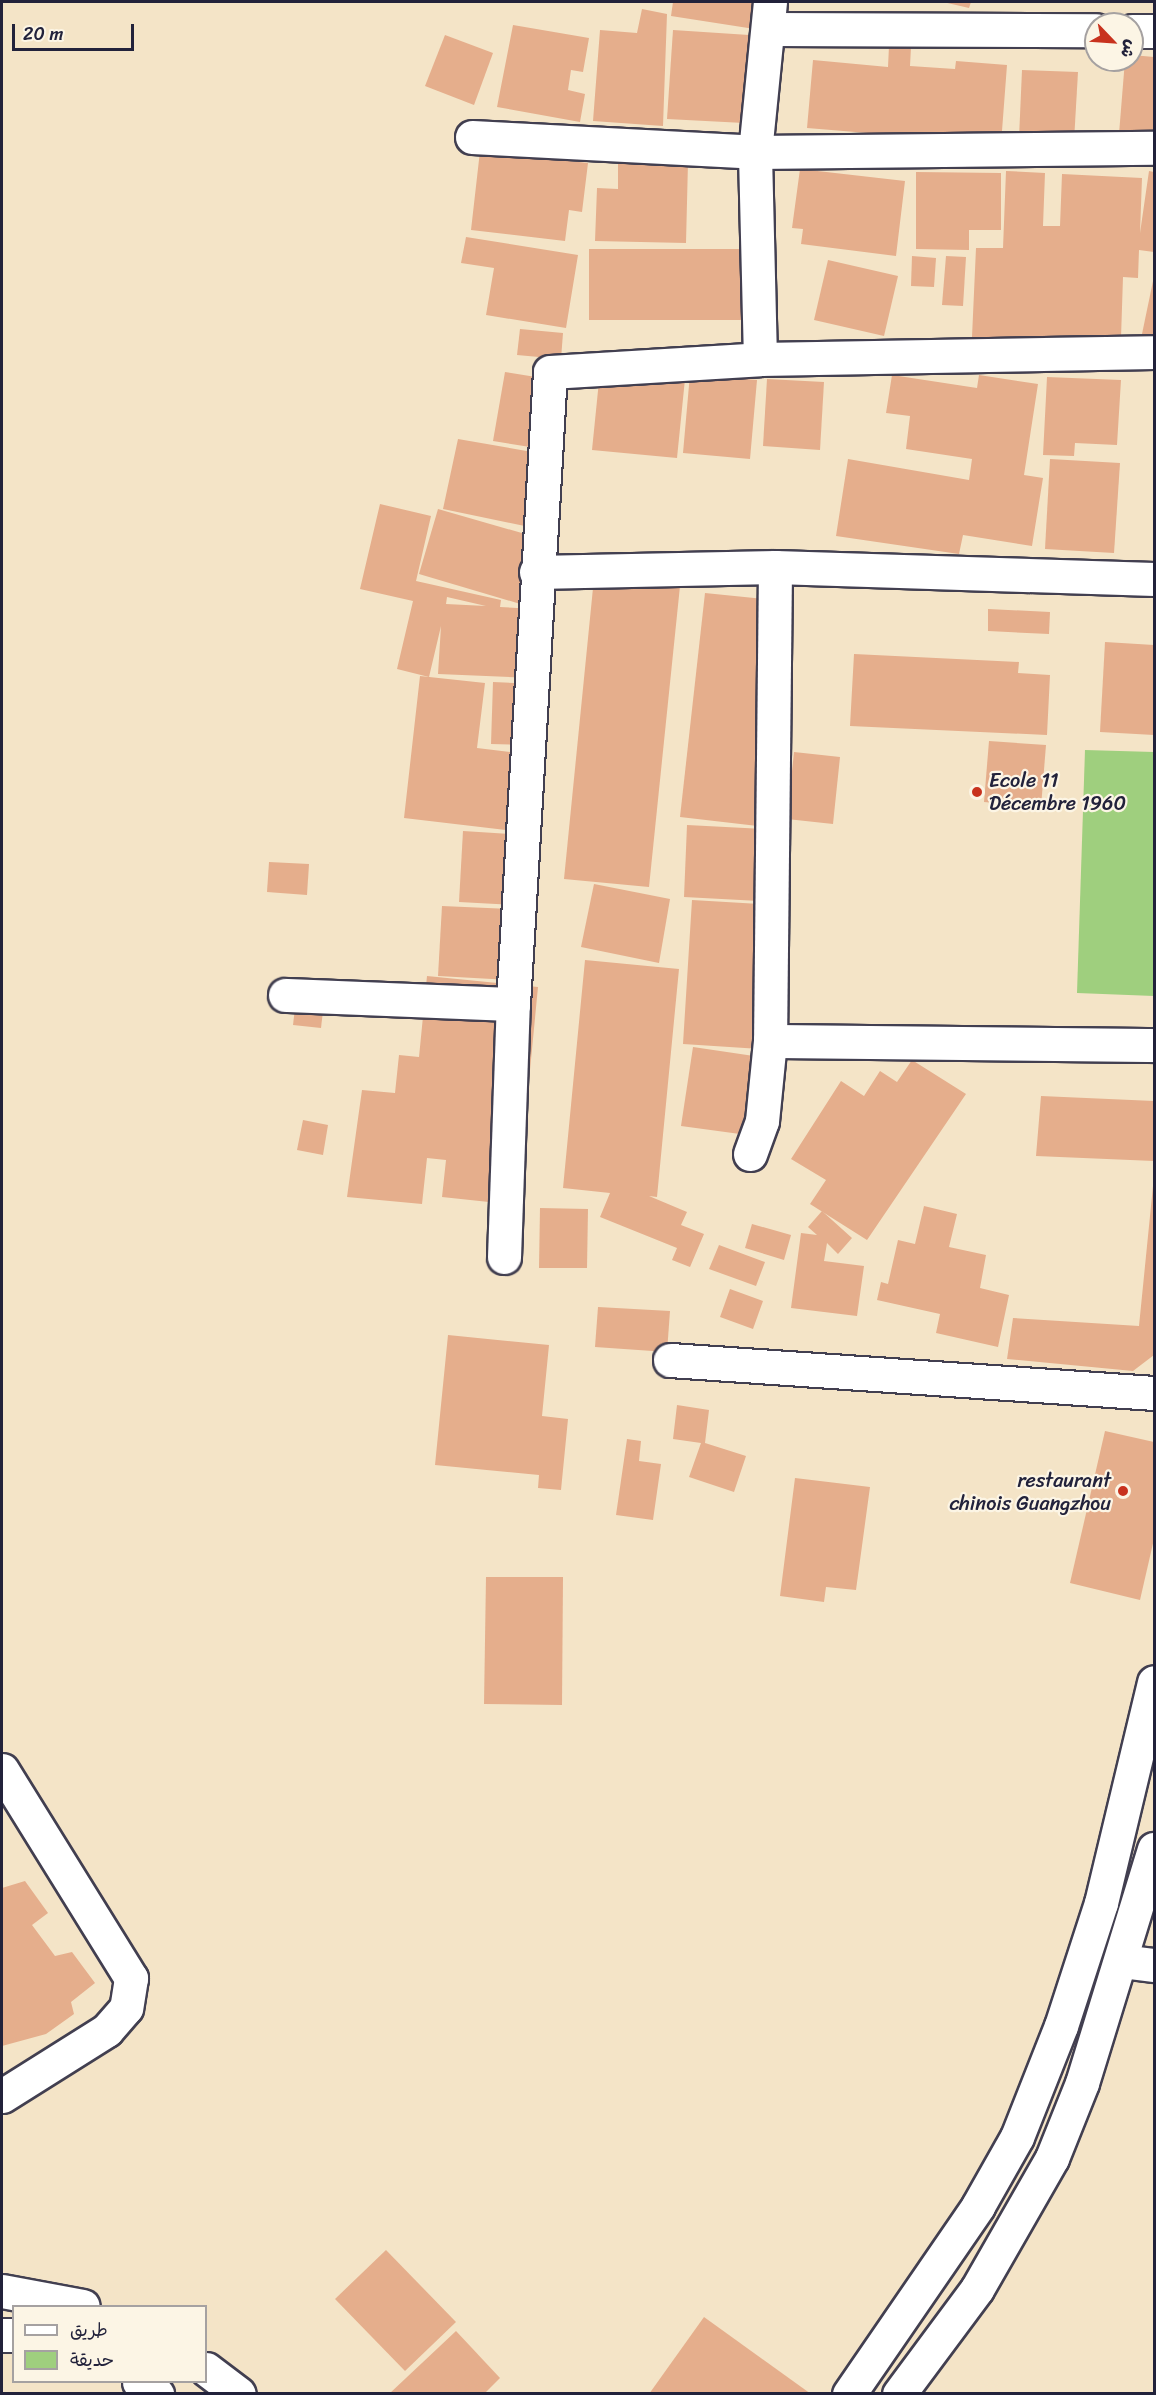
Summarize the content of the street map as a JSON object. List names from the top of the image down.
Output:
{
  "places": ["Ecole 11 Décembre 1960", "restaurant chinois Guangzhou"],
  "legend": ["طريق", "حديقة"],
  "scale_bar": "20 m",
  "north": "bottom right"
}
